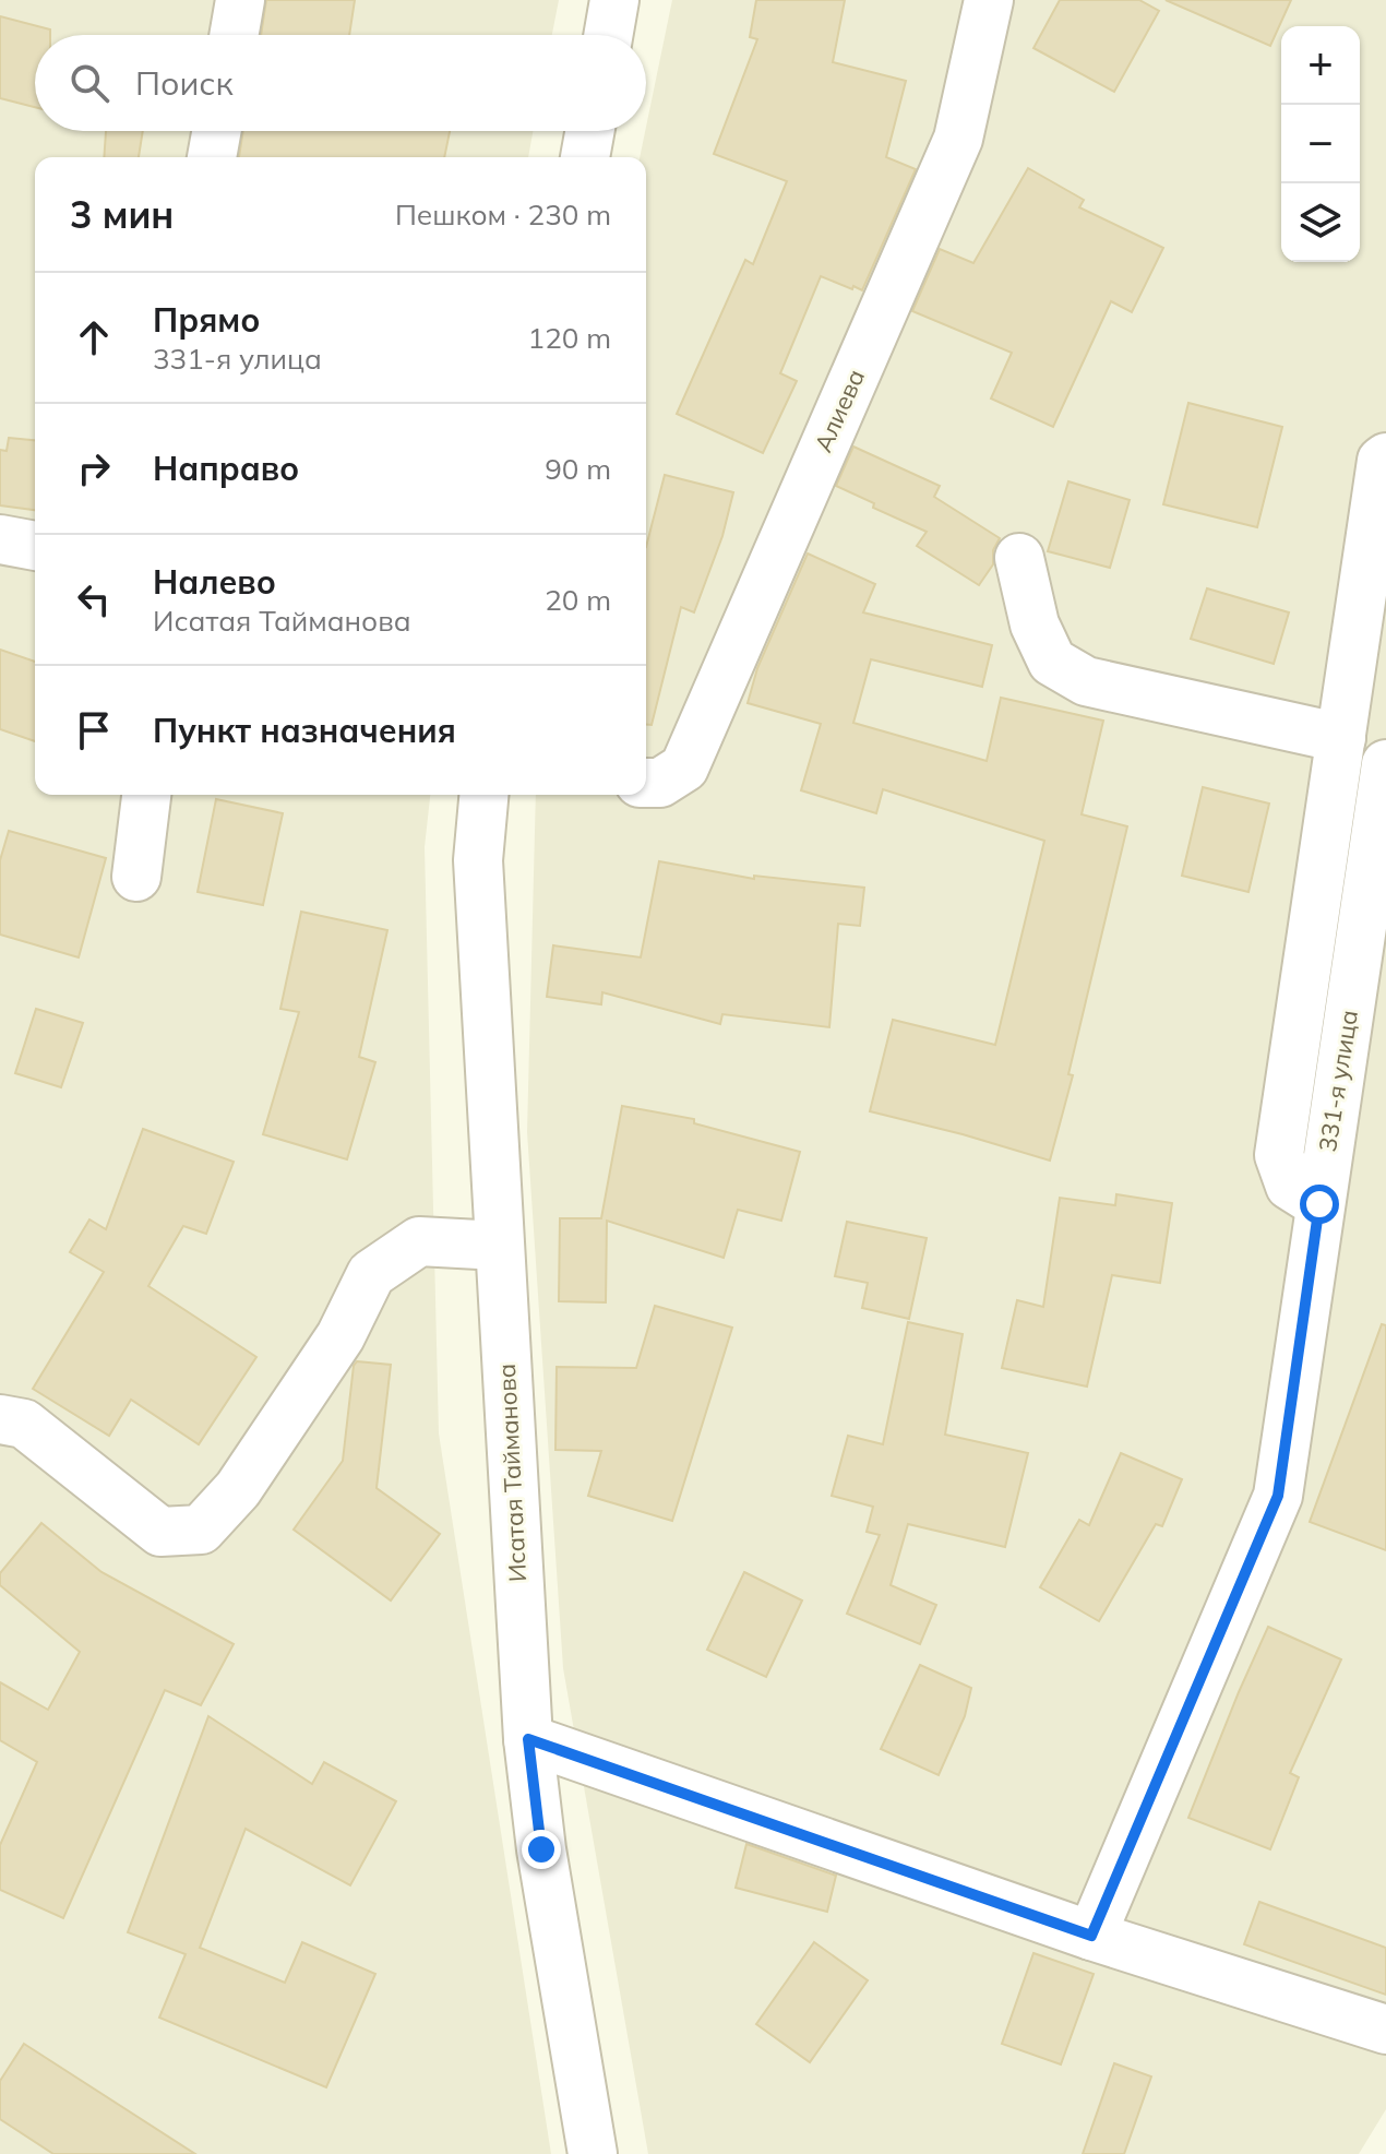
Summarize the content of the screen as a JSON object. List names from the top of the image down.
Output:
{
  "streets": {
    "street": ["Алиева", "331-я улица", "Исатая Тайманова"]
  },
  "page": {
    "map_buttons": ["+", "−"],
    "search": "Поиск",
    "heading": ["3 мин", "Пешком · 230 m"],
    "list": [
      ["Прямо", "331-я улица", "120 m"],
      ["Направо", "90 m"],
      ["Налево", "Исатая Тайманова", "20 m"],
      "Пункт назначения"
    ]
  }
}
